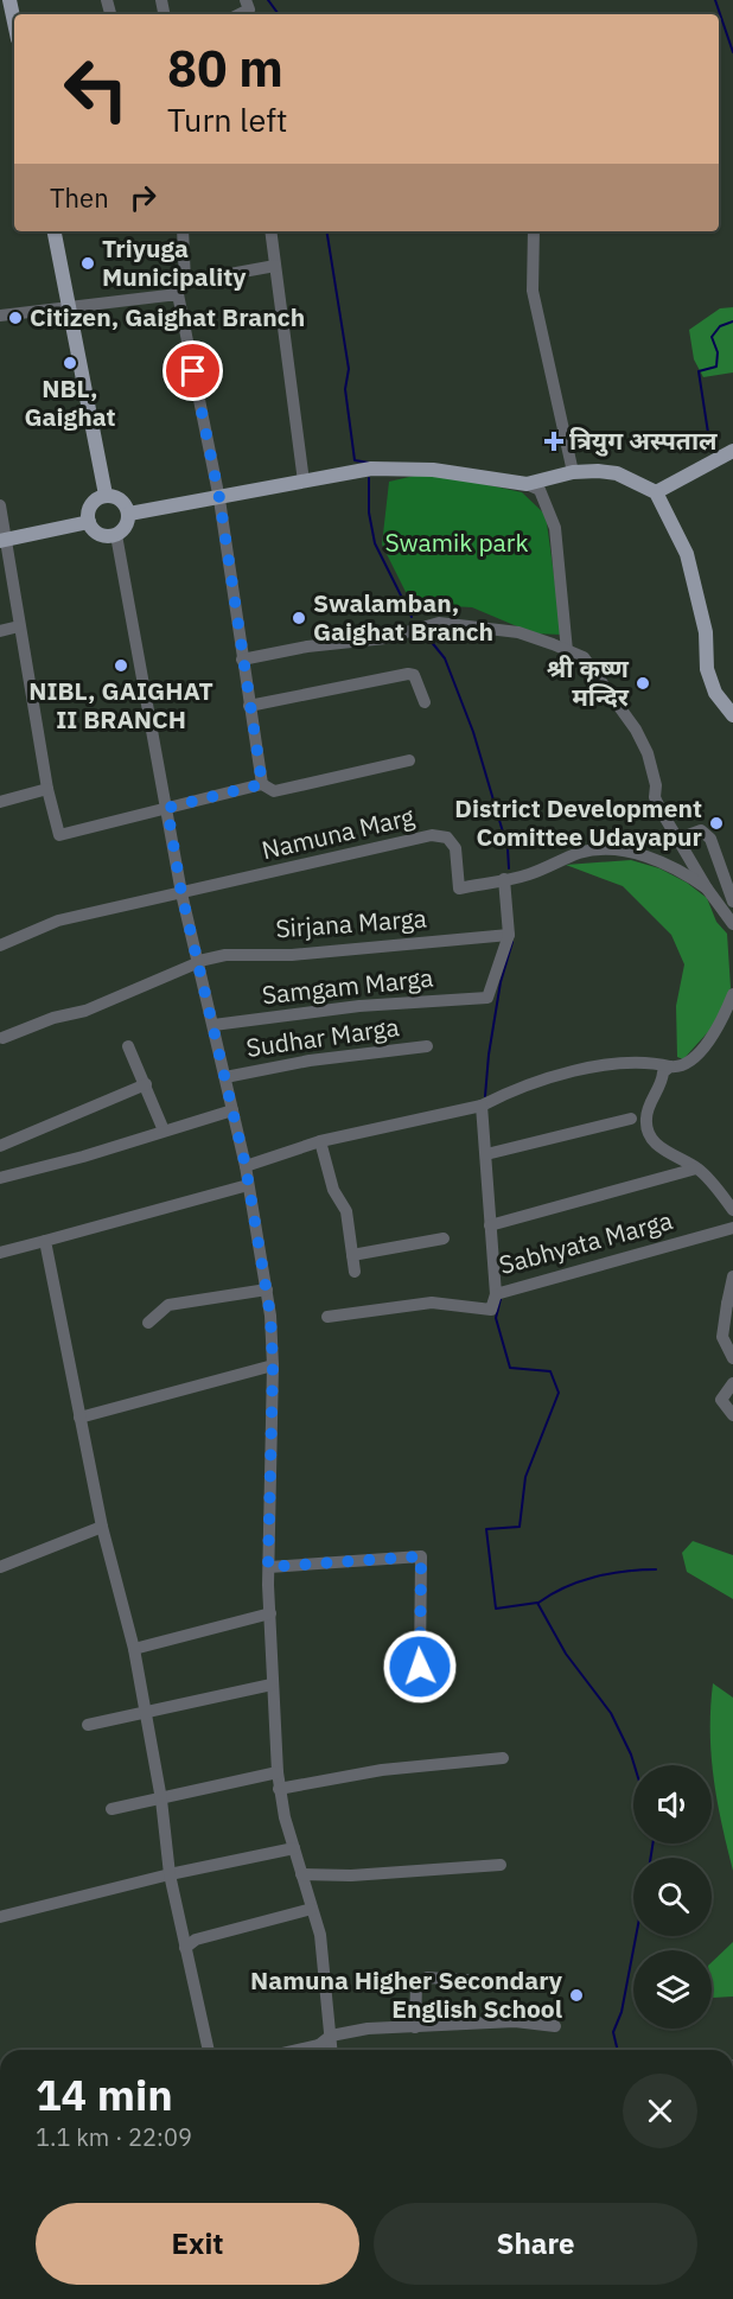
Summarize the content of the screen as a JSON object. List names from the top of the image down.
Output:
{
  "streets": {
    "street": [
      "Namuna Marg",
      "Sirjana Marga",
      "Samgam Marga",
      "Sudhar Marga",
      "Sabhyata Marga"
    ]
  },
  "crossings": [
    ["Sirjana Marga", "Samgam Marga"]
  ],
  "parks": ["Swamik park"],
  "places": {
    "other": [
      "Triyuga Municipality",
      "Citizen, Gaighat Branch",
      "NBL, Gaighat",
      "Swalamban, Gaighat Branch",
      "NIBL, GAIGHAT II BRANCH",
      "श्री कृष्ण मन्दिर",
      "District Development Comittee Udayapur",
      "Namuna Higher Secondary English School"
    ],
    "health": ["त्रियुग अस्पताल"]
  },
  "page": {
    "turn": ["80 m", "Turn left"],
    "then": "Then",
    "heading": ["14 min", "1.1 km · 22:09"],
    "buttons": ["Exit", "Share"]
  }
}
